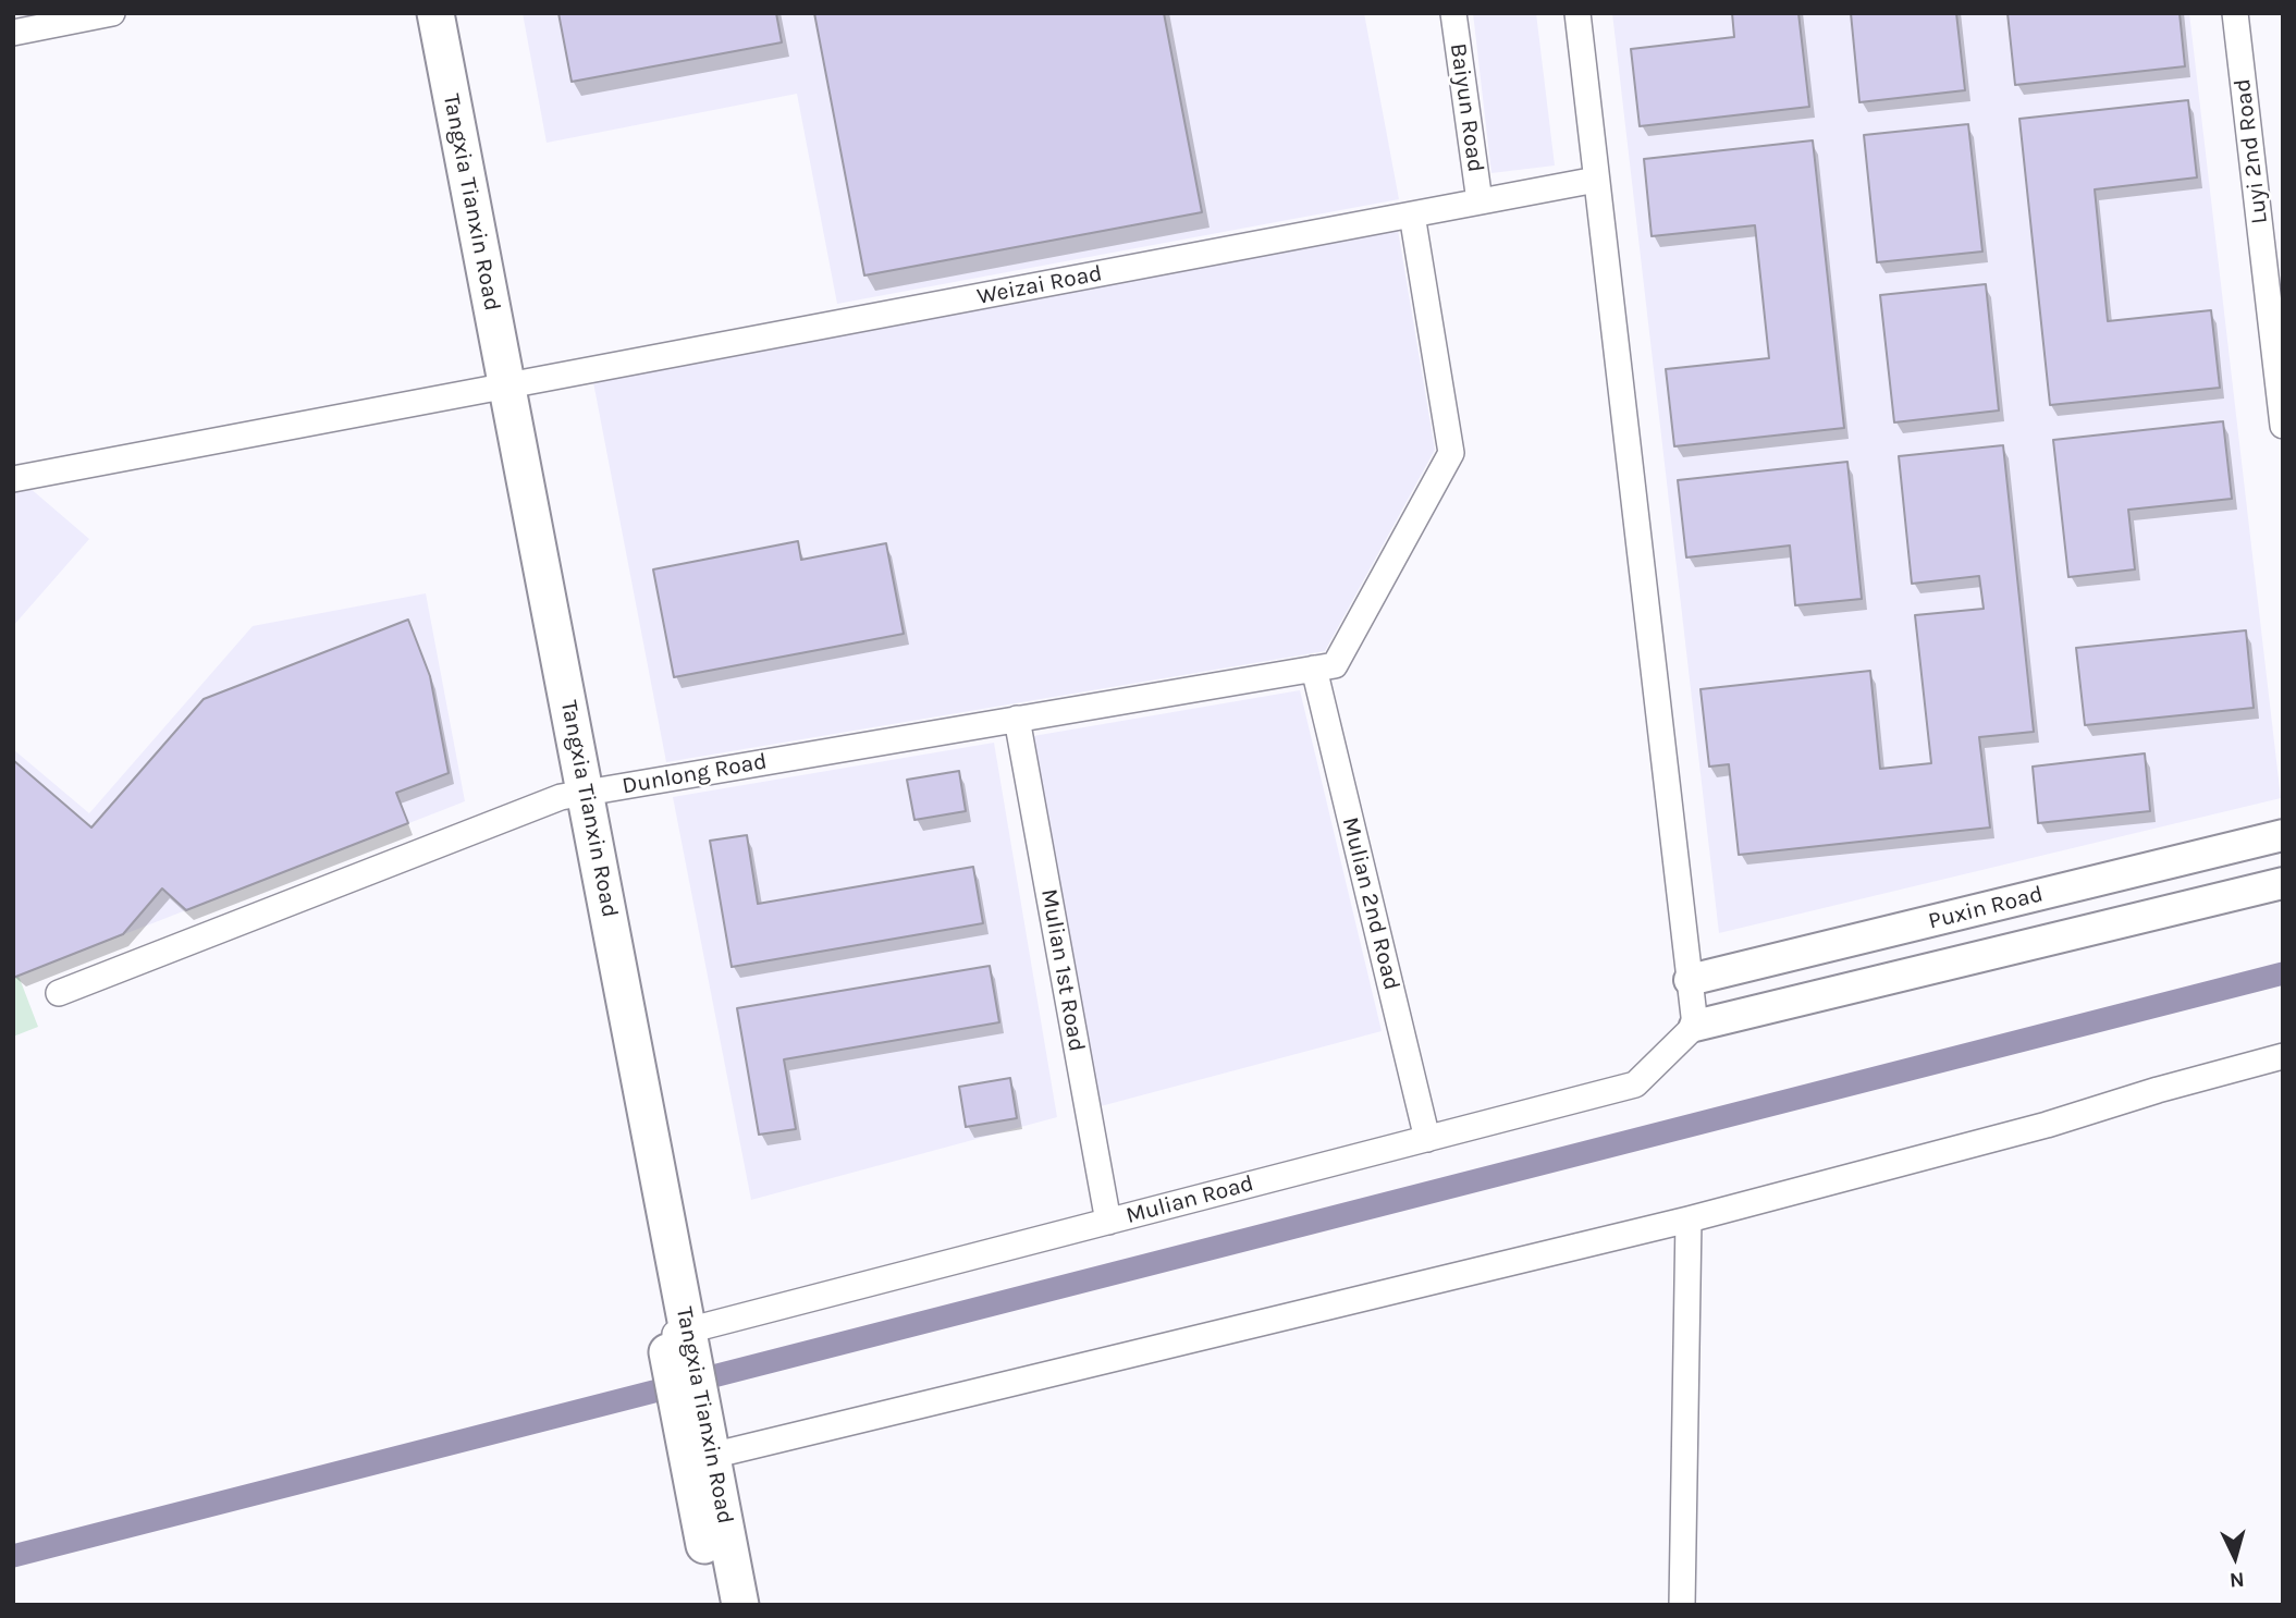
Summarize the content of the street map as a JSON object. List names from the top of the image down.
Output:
{
  "streets": {
    "main road": ["Tangxia Tianxin Road"],
    "street": [
      "Baiyun Road",
      "Luyi 2nd Road",
      "Weizai Road",
      "Dunlong Road",
      "Mulian 2nd Road",
      "Puxin Road",
      "Mulian 1st Road",
      "Mulian Road"
    ]
  },
  "crossings": [
    ["Baiyun Road", "Weizai Road"],
    ["Tangxia Tianxin Road", "Weizai Road"],
    ["Tangxia Tianxin Road", "Dunlong Road"],
    ["Tangxia Tianxin Road", "Mulian Road"],
    ["Dunlong Road", "Mulian 2nd Road"],
    ["Dunlong Road", "Mulian 1st Road"],
    ["Mulian 2nd Road", "Mulian Road"],
    ["Puxin Road", "Mulian Road"],
    ["Mulian 1st Road", "Mulian Road"]
  ],
  "north": "bottom"
}
